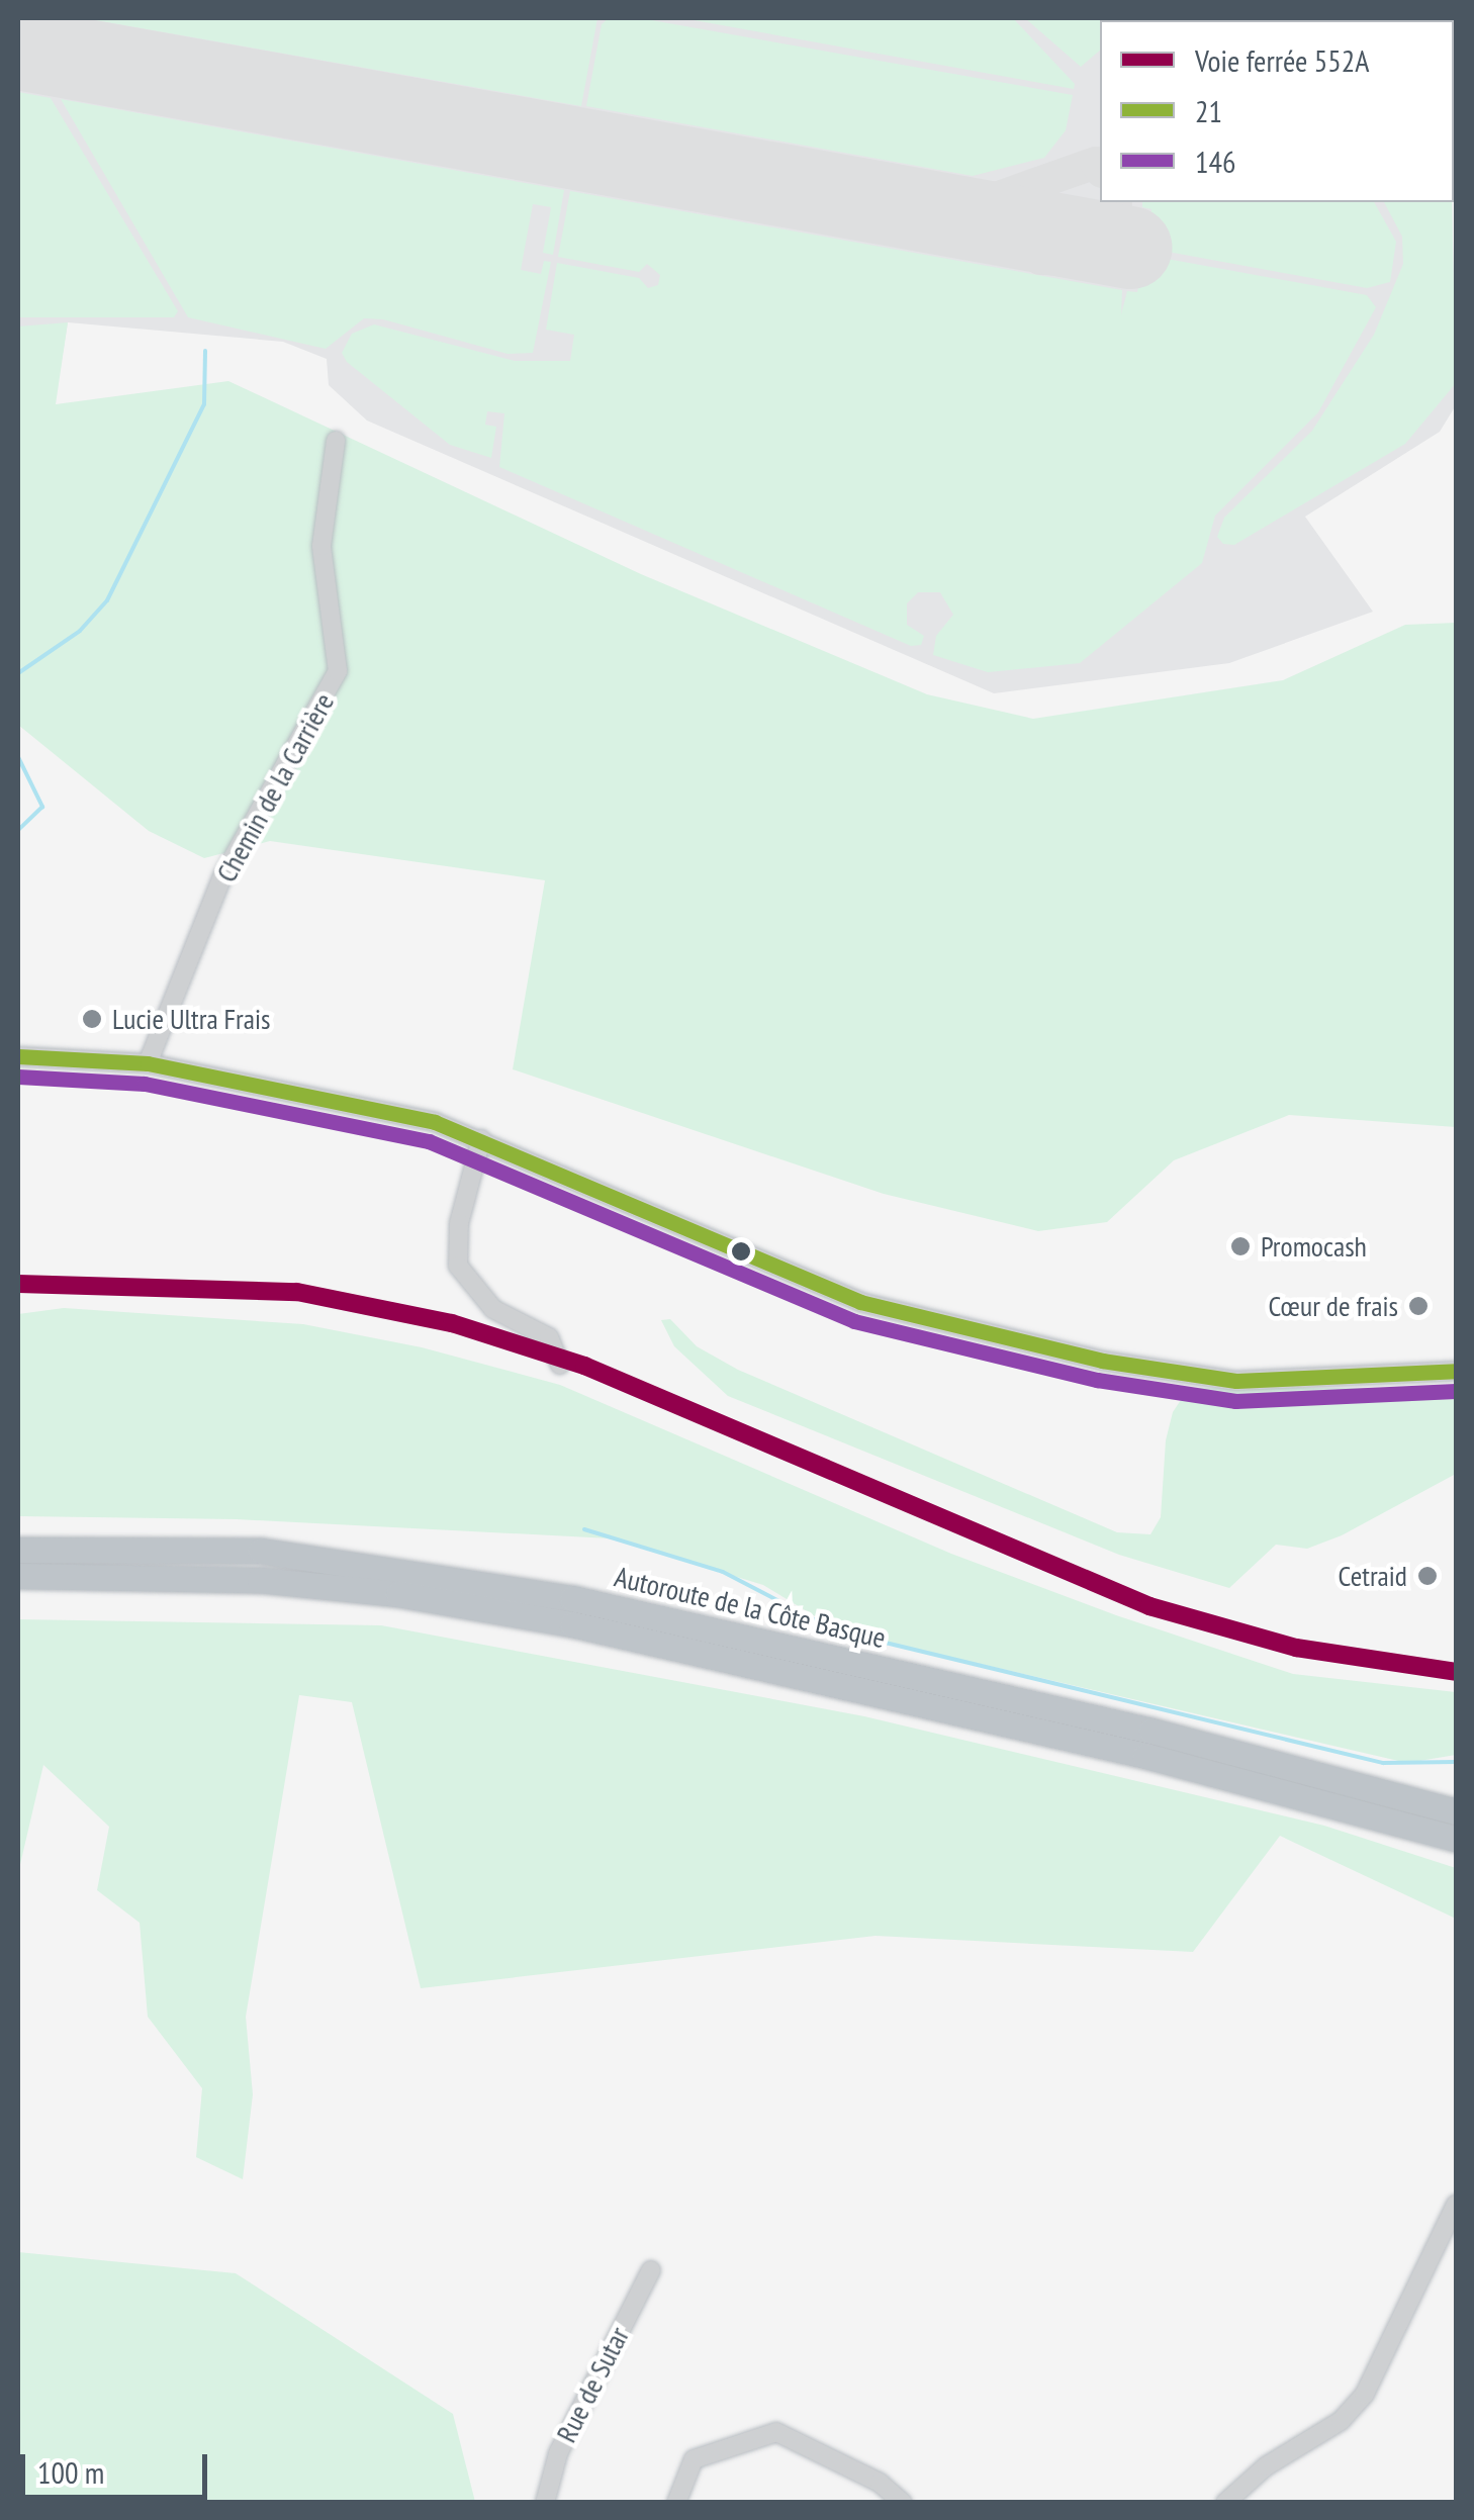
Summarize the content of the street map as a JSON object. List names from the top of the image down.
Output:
{
  "streets": {
    "highway": ["Autoroute de la Côte Basque"],
    "street": ["Chemin de la Carrière", "Rue de Sutar"]
  },
  "places": [
    "Lucie Ultra Frais",
    "Promocash",
    "Cœur de frais",
    "Cetraid"
  ],
  "lines": ["transit line 21", "transit line 146", "rail line 552A"],
  "legend": ["Voie ferrée 552A", "21", "146"],
  "scale_bar": "100 m"
}
